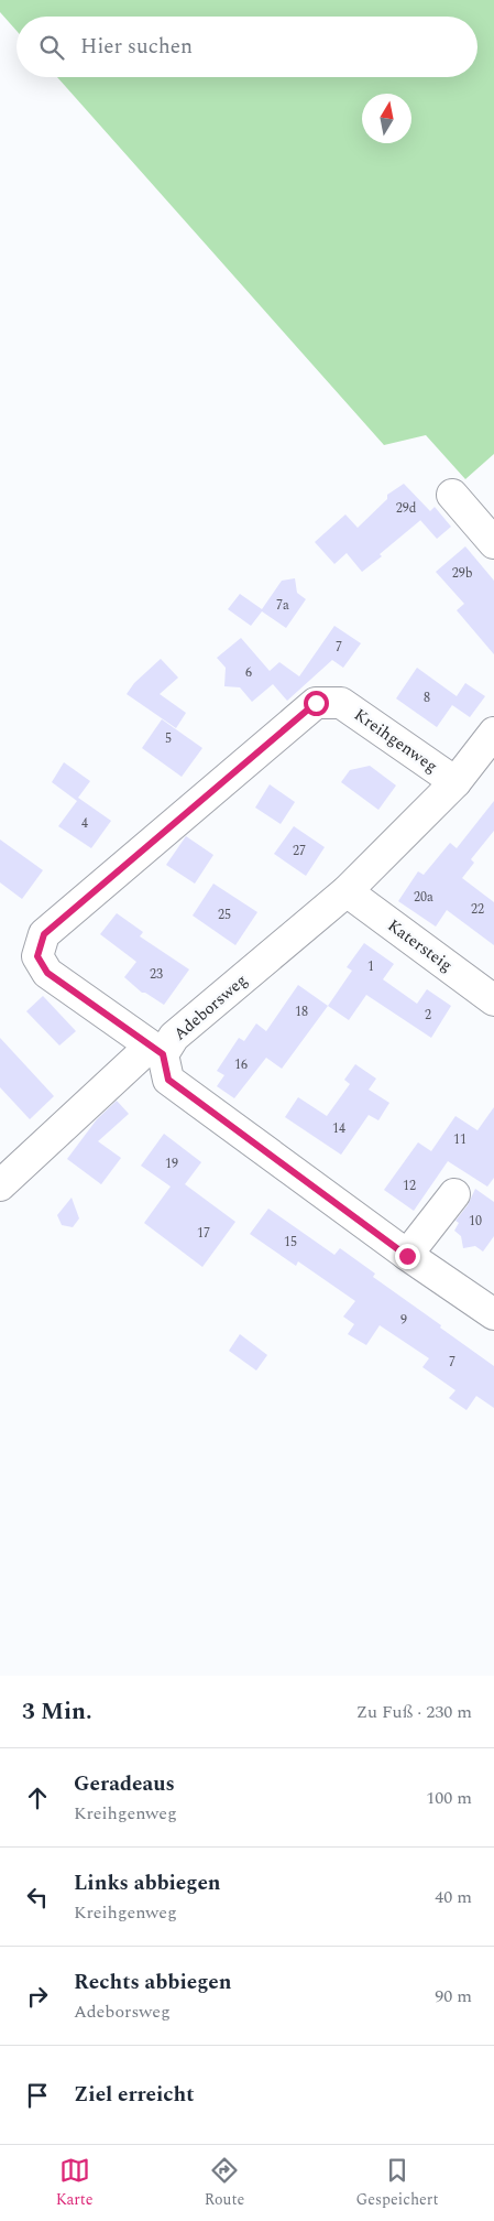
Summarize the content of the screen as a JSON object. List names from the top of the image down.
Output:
{
  "streets": {
    "street": ["Kreihgenweg", "Katersteig", "Adeborsweg"]
  },
  "crossings": [
    ["Kreihgenweg", "Adeborsweg"],
    ["Katersteig", "Adeborsweg"]
  ],
  "house_numbers": [
    "29d",
    "29b",
    "7a",
    "7",
    "6",
    "8",
    "5",
    "4",
    "27",
    "20a",
    "22",
    "25",
    "1",
    "23",
    "18",
    "2",
    "16",
    "14",
    "11",
    "19",
    "12",
    "10",
    "17",
    "15",
    "9",
    "7"
  ],
  "north": "top",
  "page": {
    "search": "Hier suchen",
    "heading": ["3 Min.", "Zu Fuß · 230 m"],
    "list": [
      ["Geradeaus", "Kreihgenweg", "100 m"],
      ["Links abbiegen", "Kreihgenweg", "40 m"],
      ["Rechts abbiegen", "Adeborsweg", "90 m"],
      "Ziel erreicht"
    ],
    "nav": ["Karte", "Route", "Gespeichert"]
  }
}
